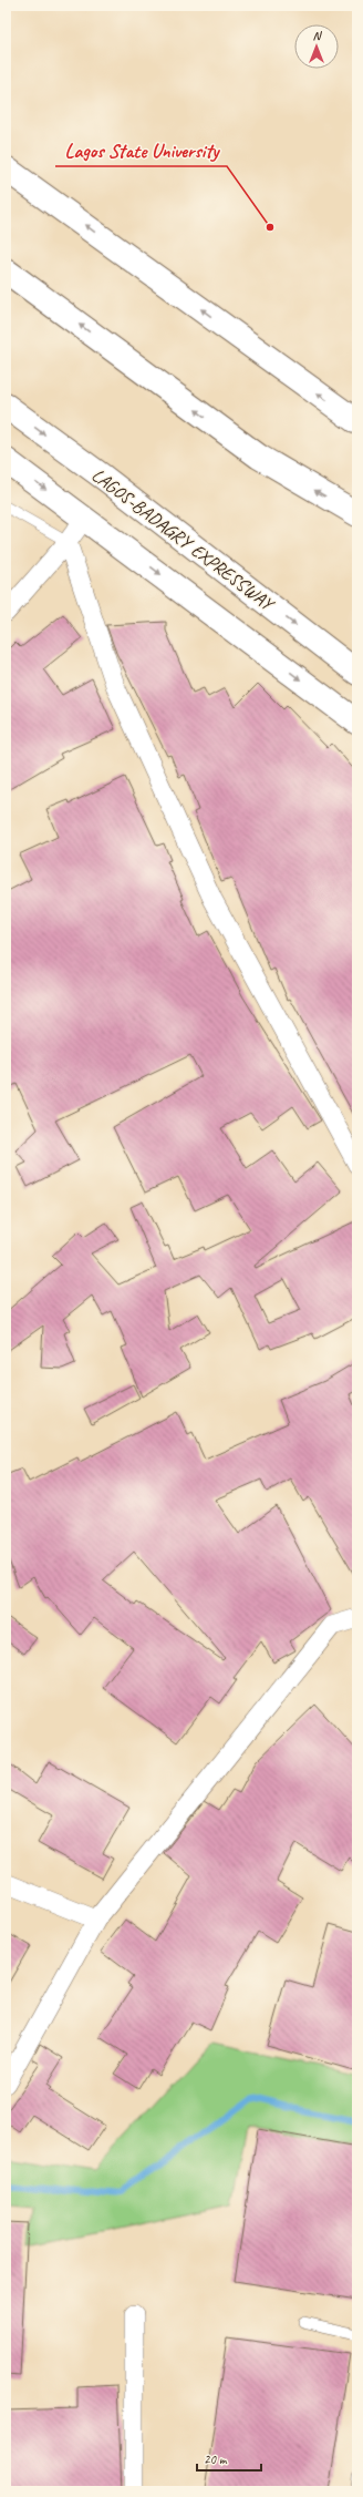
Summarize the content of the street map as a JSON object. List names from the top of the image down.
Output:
{
  "streets": {
    "main road": ["LAGOS-BADAGRY EXPRESSWAY"]
  },
  "places": ["Lagos State University"],
  "scale_bar": "20 m",
  "north": "top"
}
